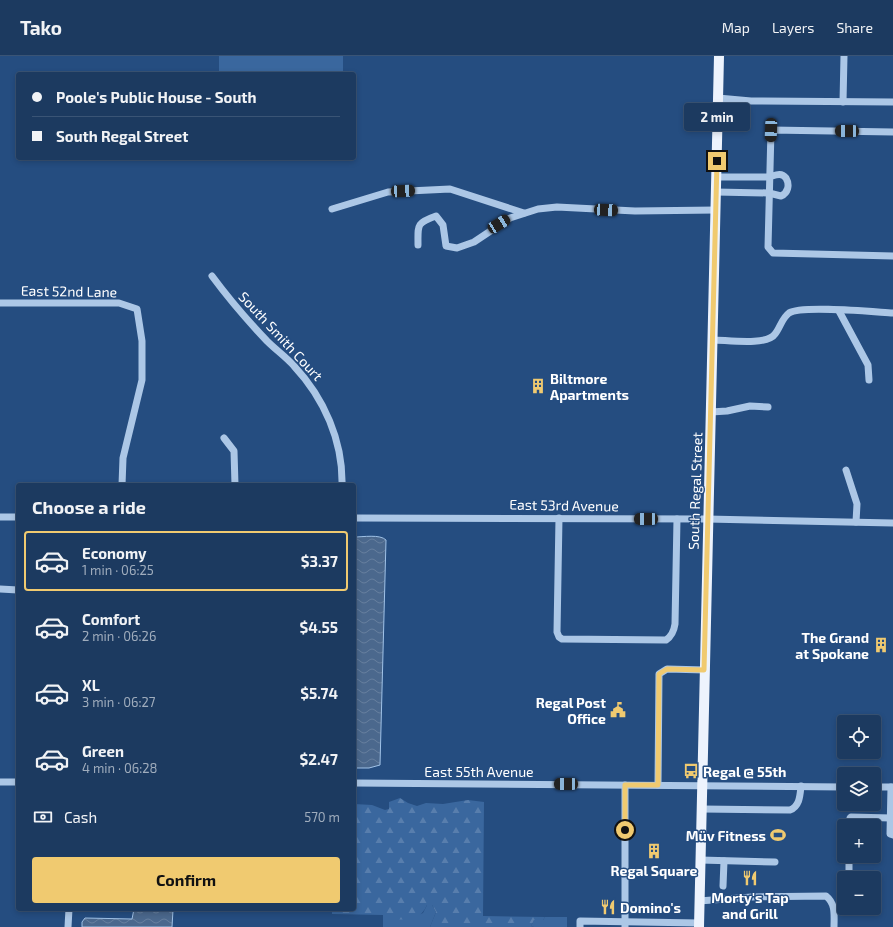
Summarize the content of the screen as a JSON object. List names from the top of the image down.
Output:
{
  "streets": {
    "main road": ["South Regal Street"],
    "street": [
      "East 52nd Lane",
      "South Smith Court",
      "East 53rd Avenue",
      "East 55th Avenue"
    ]
  },
  "crossings": [
    ["South Regal Street", "East 53rd Avenue"],
    ["South Regal Street", "East 55th Avenue"]
  ],
  "places": {
    "building": ["Biltmore Apartments", "The Grand at Spokane", "Regal Square"],
    "public building": ["Regal Post Office"],
    "bus stop": ["Regal @ 55th"],
    "sports": ["Müv Fitness"],
    "restaurant": ["Morty's Tap and Grill", "Domino's"]
  },
  "page": {
    "header": "Tako",
    "nav": ["Map", "Layers", "Share"],
    "banner": ["Poole's Public House - South", "South Regal Street"],
    "bubble": "2 min",
    "heading": "Choose a ride",
    "list": [
      {
        "name": "Economy",
        "note": "1 min · 06:25",
        "value": "$3.37"
      },
      {
        "name": "Comfort",
        "note": "2 min · 06:26",
        "value": "$4.55"
      },
      {
        "name": "XL",
        "note": "3 min · 06:27",
        "value": "$5.74"
      },
      {
        "name": "Green",
        "note": "4 min · 06:28",
        "value": "$2.47"
      }
    ],
    "map_buttons": ["+", "−"],
    "pay": ["Cash", "570 m"],
    "buttons": "Confirm"
  }
}
